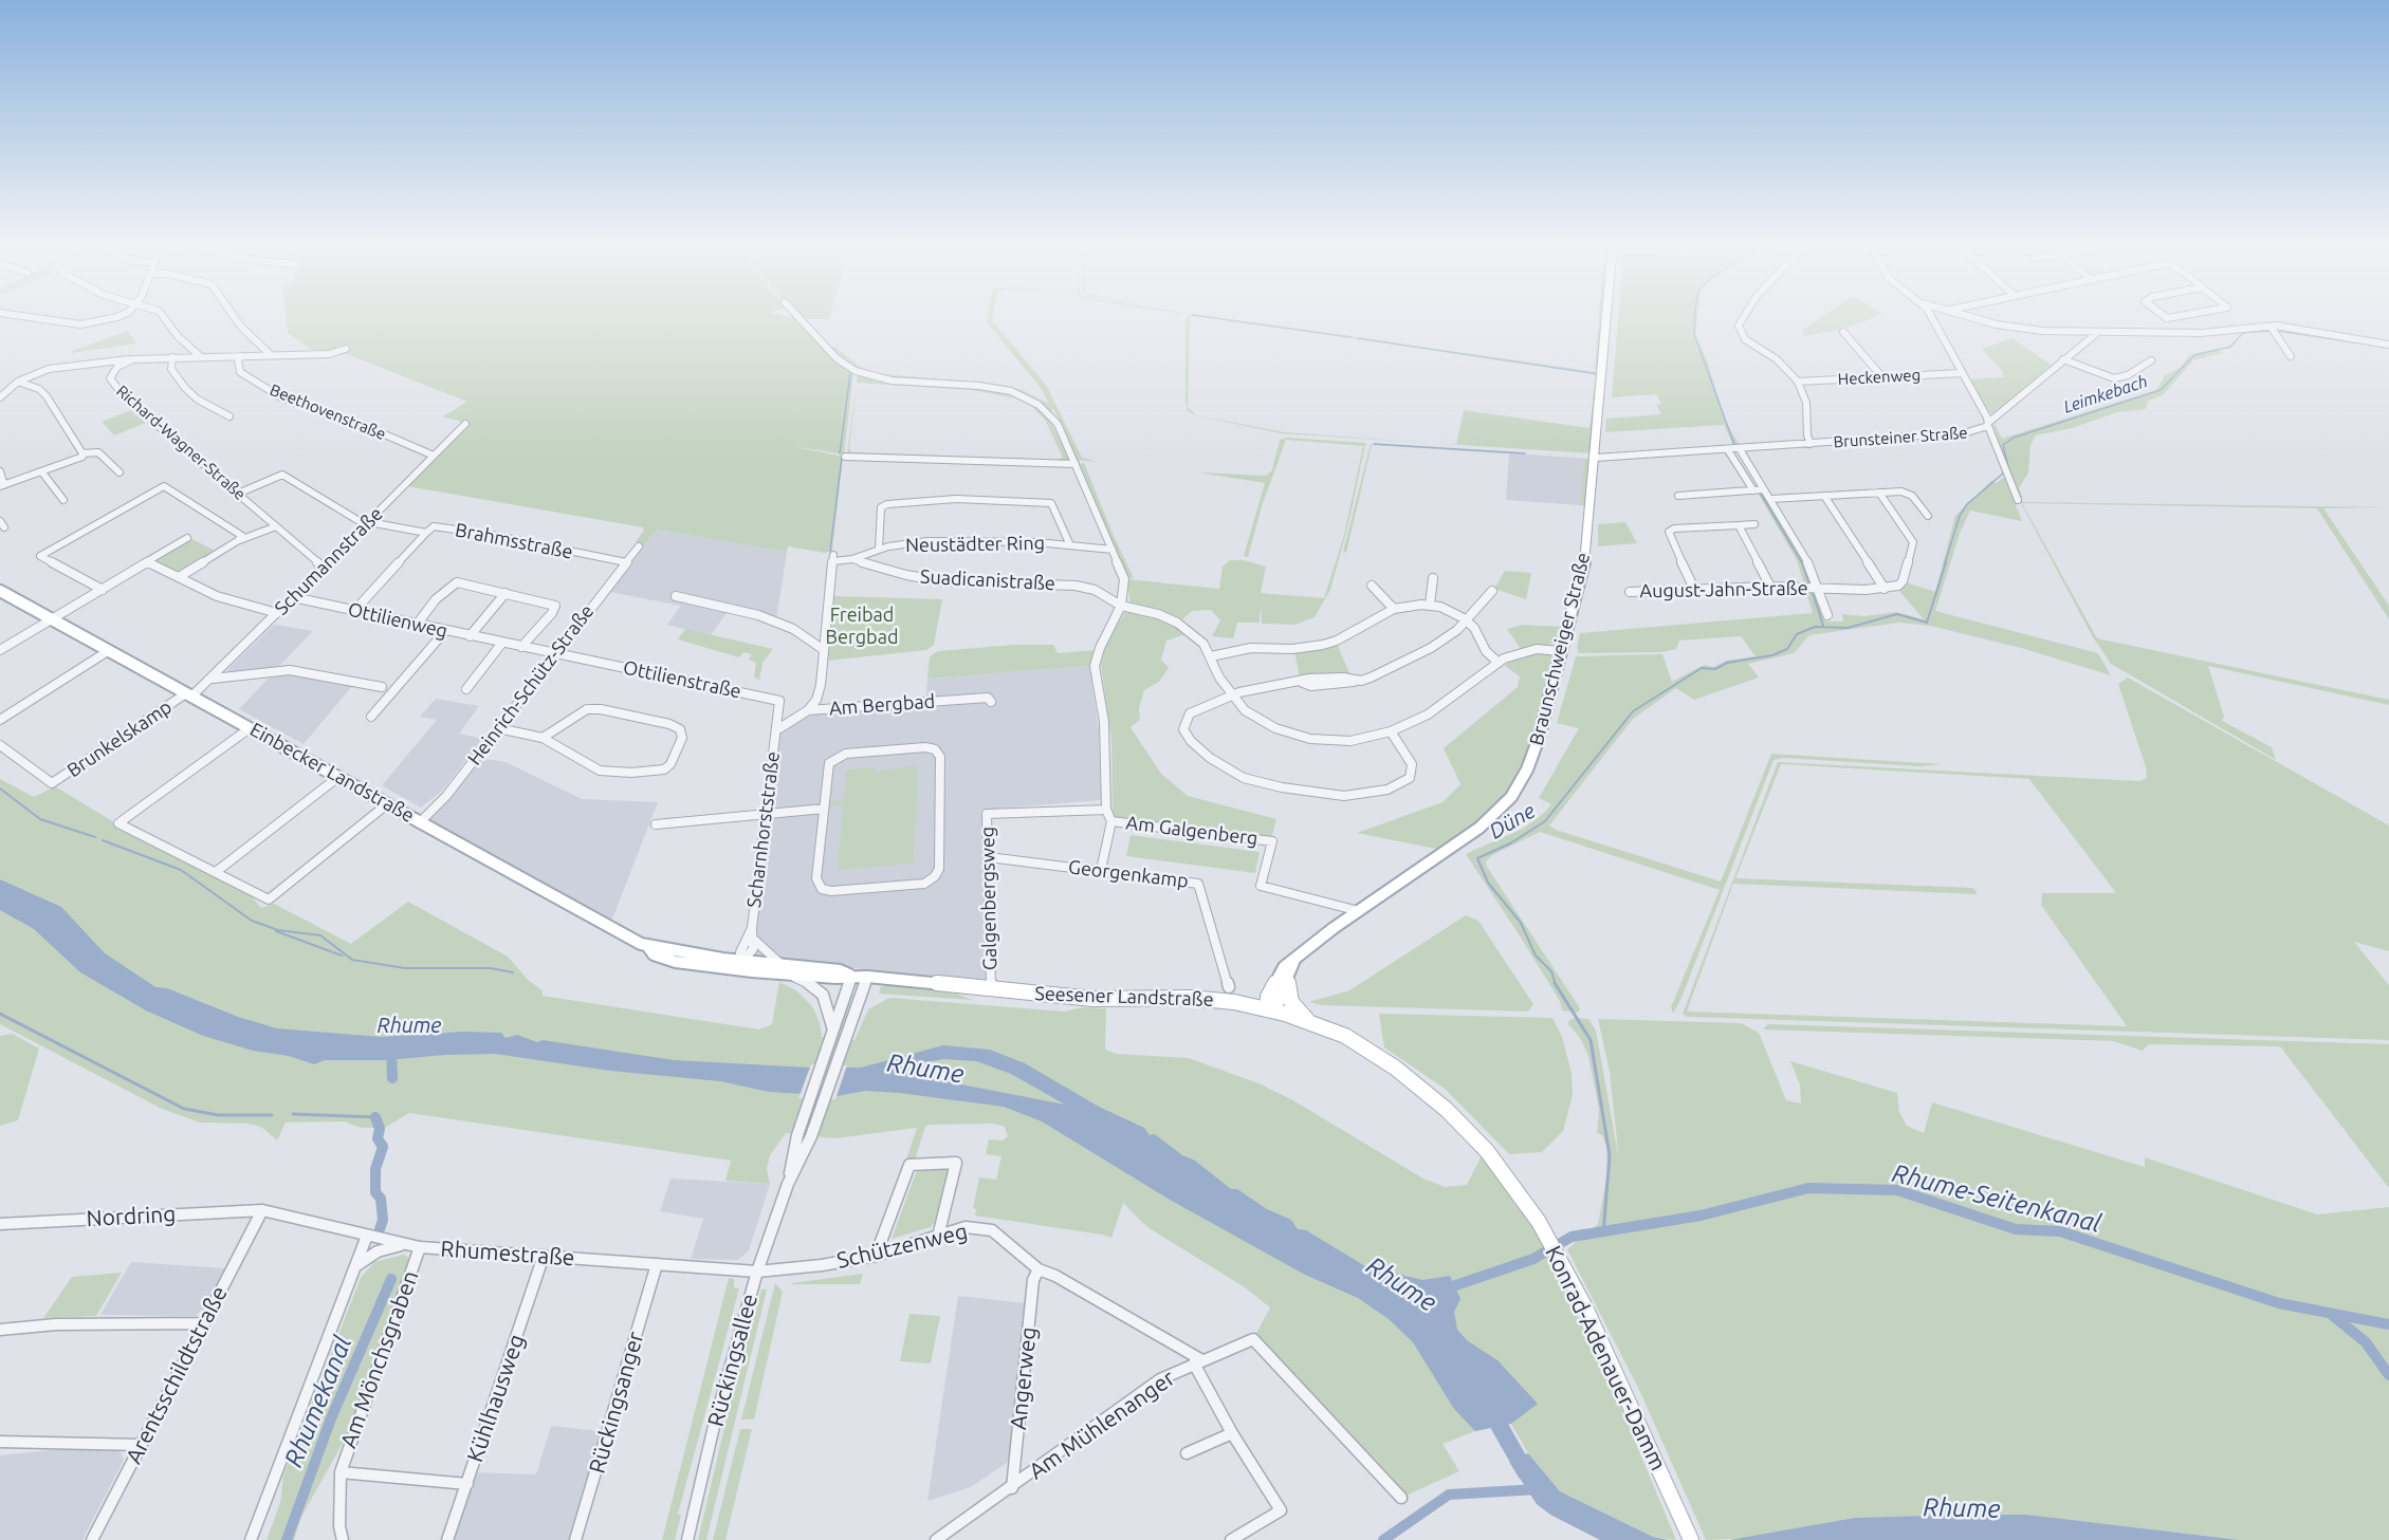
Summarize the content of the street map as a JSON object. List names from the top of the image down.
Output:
{
  "streets": {
    "main road": [
      "Braunschweiger Straße",
      "Einbecker Landstraße",
      "Seesener Landstraße",
      "Konrad-Adenauer-Damm"
    ],
    "street": [
      "Heckenweg",
      "Beethovenstraße",
      "Brunsteiner Straße",
      "Richard-Wagner-Straße",
      "Brahmsstraße",
      "Neustädter Ring",
      "Schumannstraße",
      "Suadicanistraße",
      "August-Jahn-Straße",
      "Ottilienweg",
      "Ottilienstraße",
      "Heinrich-Schütz-Straße",
      "Am Bergbad",
      "Brunkelskamp",
      "Scharnhorststraße",
      "Am Galgenberg",
      "Georgenkamp",
      "Galgenbergsweg",
      "Nordring",
      "Schützenweg",
      "Rhumestraße",
      "Am Mönchsgraben",
      "Rückingsallee",
      "Arentsschildtstraße",
      "Angerweg",
      "Kühlhausweg",
      "Rückingsanger",
      "Am Mühlenanger"
    ]
  },
  "crossings": [
    ["Heckenweg", "Brunsteiner Straße"],
    ["Beethovenstraße", "Richard-Wagner-Straße"],
    ["Beethovenstraße", "Schumannstraße"],
    ["Brunsteiner Straße", "Braunschweiger Straße"],
    ["Richard-Wagner-Straße", "Brahmsstraße"],
    ["Richard-Wagner-Straße", "Schumannstraße"],
    ["Brahmsstraße", "Schumannstraße"],
    ["Brahmsstraße", "Heinrich-Schütz-Straße"],
    ["Neustädter Ring", "Suadicanistraße"],
    ["Schumannstraße", "Ottilienweg"],
    ["Schumannstraße", "Brunkelskamp"],
    ["Schumannstraße", "Einbecker Landstraße"],
    ["Suadicanistraße", "Braunschweiger Straße"],
    ["Ottilienweg", "Ottilienstraße"],
    ["Ottilienweg", "Heinrich-Schütz-Straße"],
    ["Braunschweiger Straße", "Am Galgenberg"],
    ["Ottilienstraße", "Heinrich-Schütz-Straße"],
    ["Ottilienstraße", "Am Bergbad"],
    ["Ottilienstraße", "Scharnhorststraße"],
    ["Heinrich-Schütz-Straße", "Einbecker Landstraße"],
    ["Am Bergbad", "Scharnhorststraße"],
    ["Brunkelskamp", "Einbecker Landstraße"],
    ["Einbecker Landstraße", "Scharnhorststraße"],
    ["Einbecker Landstraße", "Seesener Landstraße"],
    ["Einbecker Landstraße", "Rückingsallee"],
    ["Georgenkamp", "Galgenbergsweg"],
    ["Galgenbergsweg", "Seesener Landstraße"],
    ["Seesener Landstraße", "Konrad-Adenauer-Damm"],
    ["Nordring", "Rhumestraße"],
    ["Nordring", "Arentsschildtstraße"],
    ["Schützenweg", "Rhumestraße"],
    ["Schützenweg", "Rückingsallee"],
    ["Schützenweg", "Angerweg"],
    ["Schützenweg", "Am Mühlenanger"],
    ["Rhumestraße", "Am Mönchsgraben"],
    ["Rhumestraße", "Rückingsallee"],
    ["Rhumestraße", "Arentsschildtstraße"],
    ["Rhumestraße", "Kühlhausweg"],
    ["Rhumestraße", "Rückingsanger"],
    ["Am Mönchsgraben", "Kühlhausweg"],
    ["Angerweg", "Am Mühlenanger"]
  ],
  "water": [
    "Leimkebach",
    "Düne",
    "Rhume",
    "Rhume-Seitenkanal",
    "Rhumekanal"
  ],
  "parks": ["Freibad Bergbad"]
}
